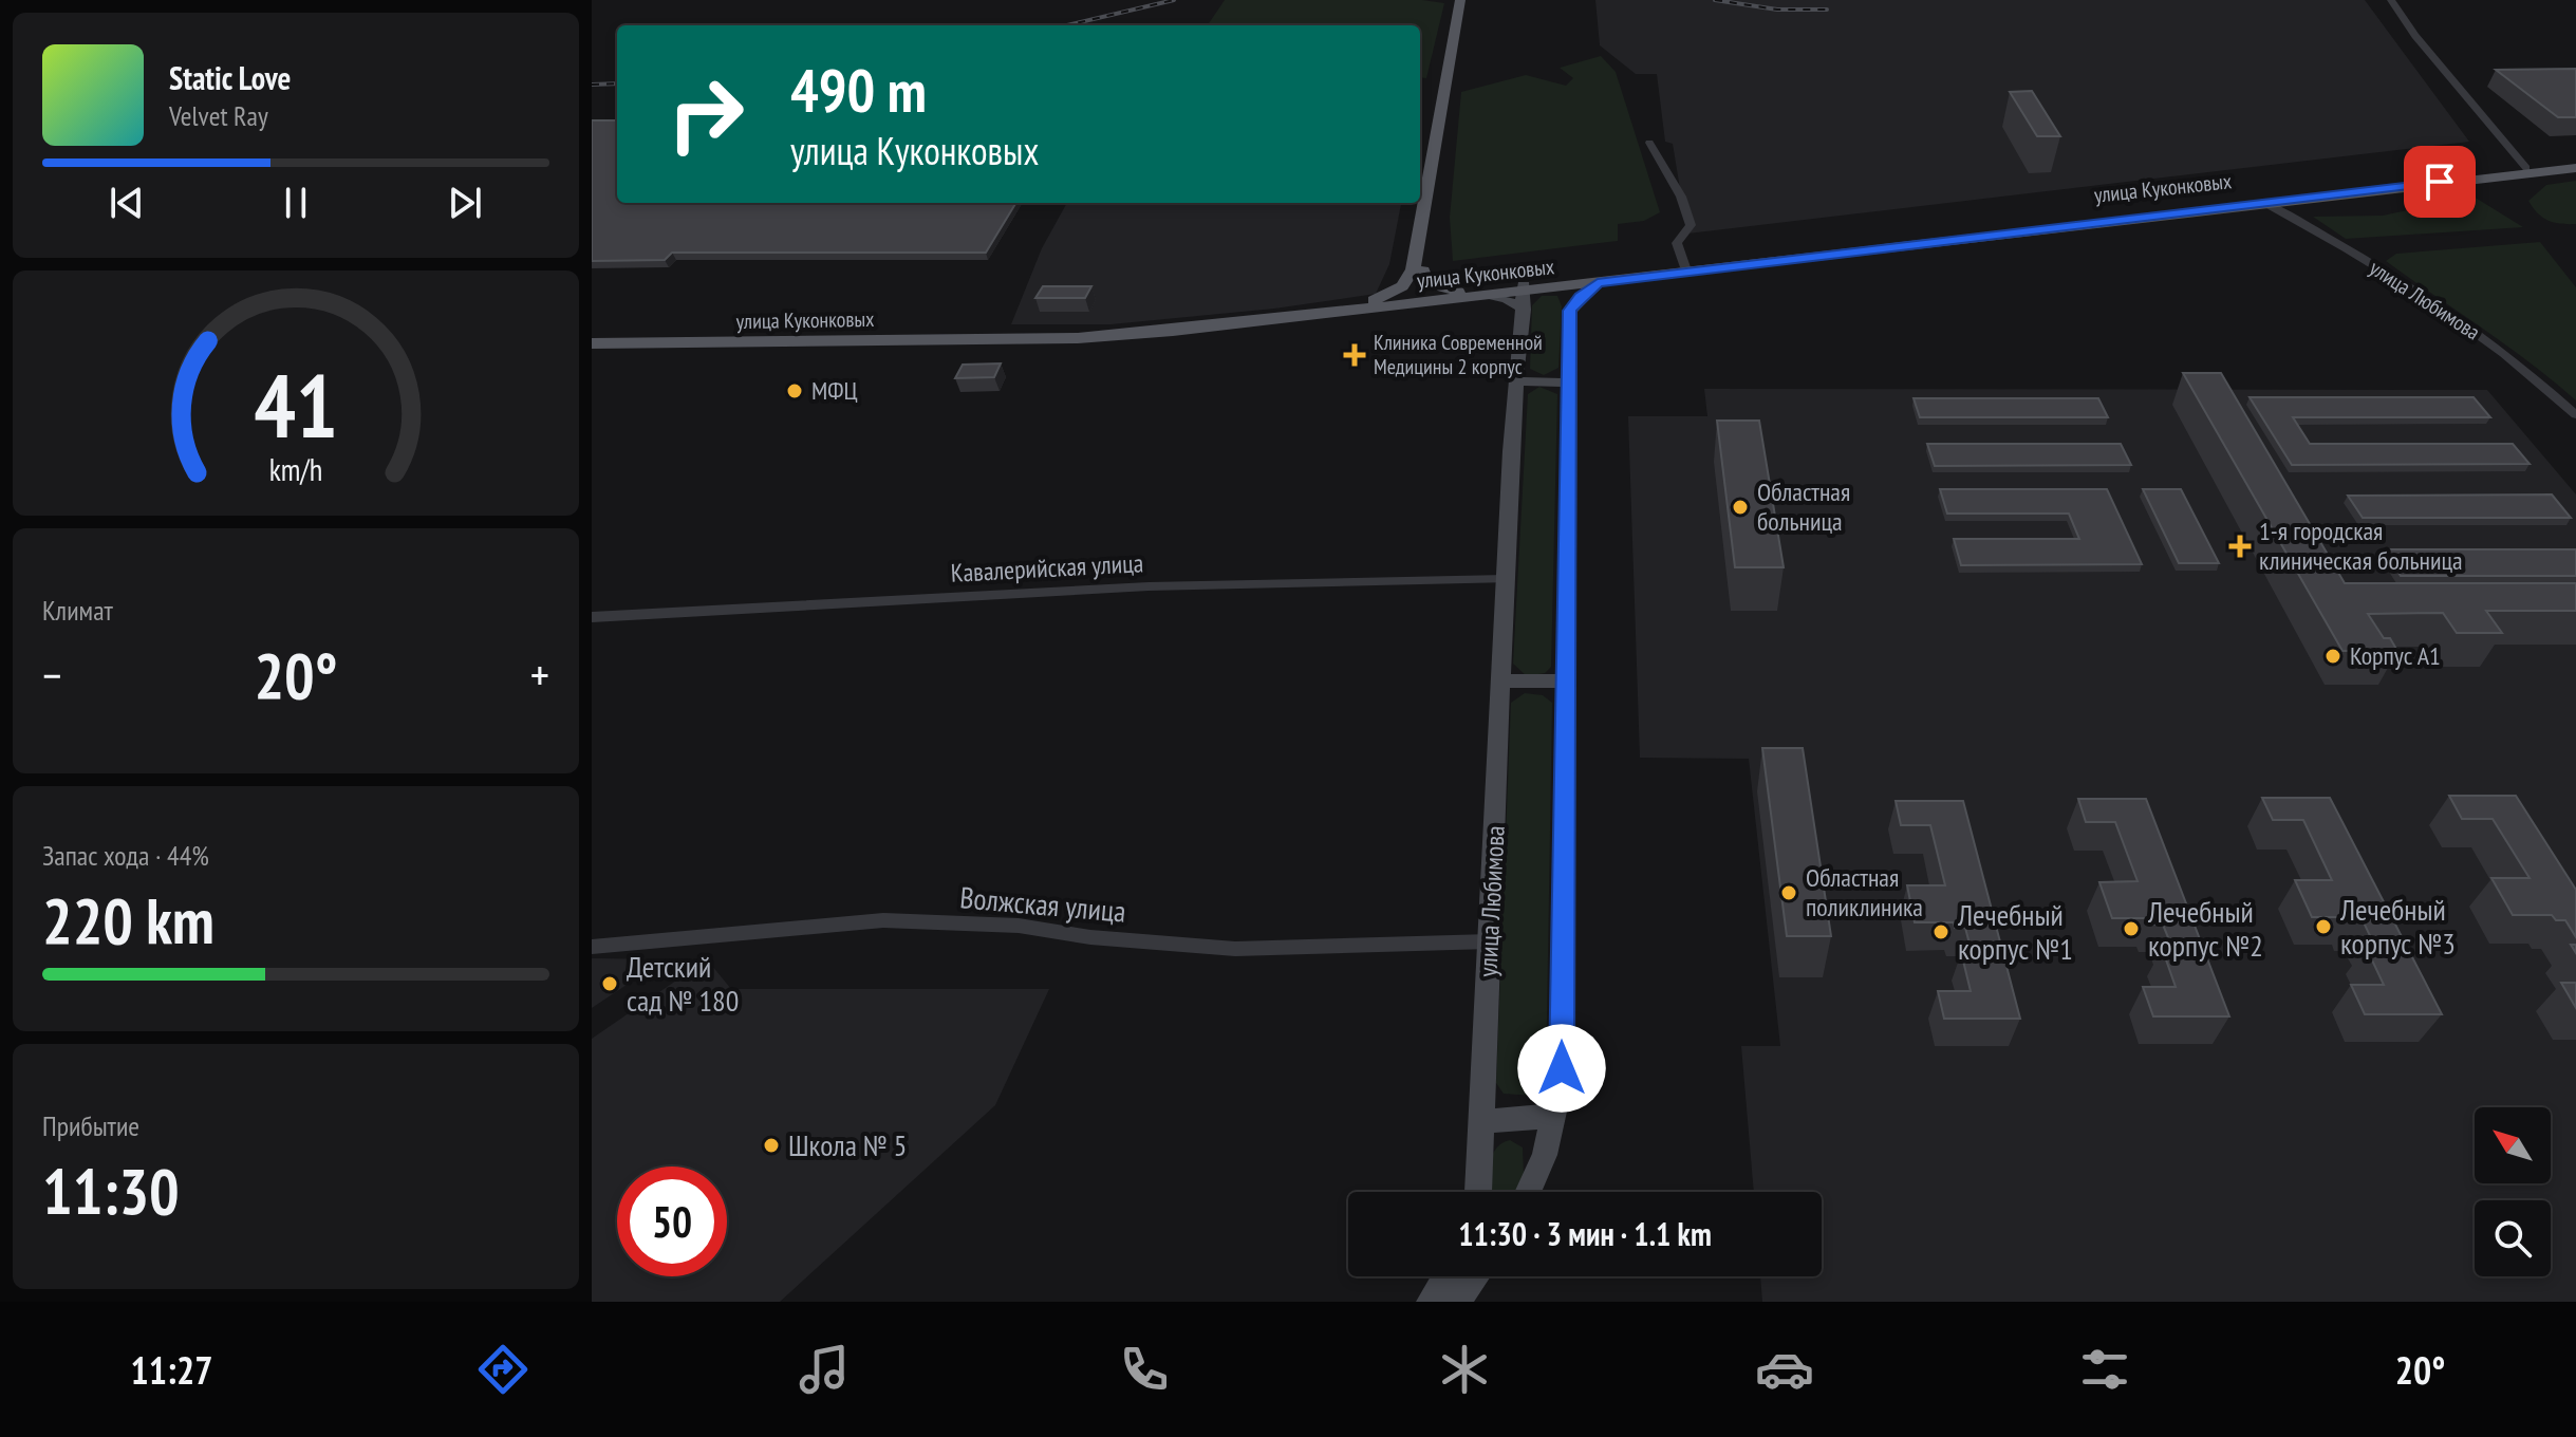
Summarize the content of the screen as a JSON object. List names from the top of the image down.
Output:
{
  "streets": {
    "main road": ["улица Куконковых", "улица Любимова"],
    "street": ["Кавалерийская улица", "Волжская улица"]
  },
  "crossings": [
    ["улица Куконковых", "улица Любимова"],
    ["улица Любимова", "Кавалерийская улица"],
    ["улица Любимова", "Волжская улица"]
  ],
  "places": {
    "health": ["Клиника Современной Медицины 2 корпус", "1-я городская клиническая больница"],
    "other": [
      "МФЦ",
      "Областная больница",
      "Корпус А1",
      "Областная поликлиника",
      "Лечебный корпус №3",
      "Лечебный корпус №2",
      "Лечебный корпус №1",
      "Детский сад № 180",
      "Школа № 5"
    ]
  },
  "north": "top left",
  "page": {
    "turn": ["490 m", "улица Куконковых"],
    "song": ["Static Love", "Velvet Ray"],
    "tile": [
      "Климат",
      ["Запас хода · 44%", "220 km"],
      ["Прибытие", "11:30"]
    ],
    "heat": ["−", "20°", "+"],
    "limit": "50",
    "trip": "11:30 · 3 мин · 1.1 km",
    "tabs": ["11:27", "20°"],
    "gauge": ["41", "km/h"]
  }
}
